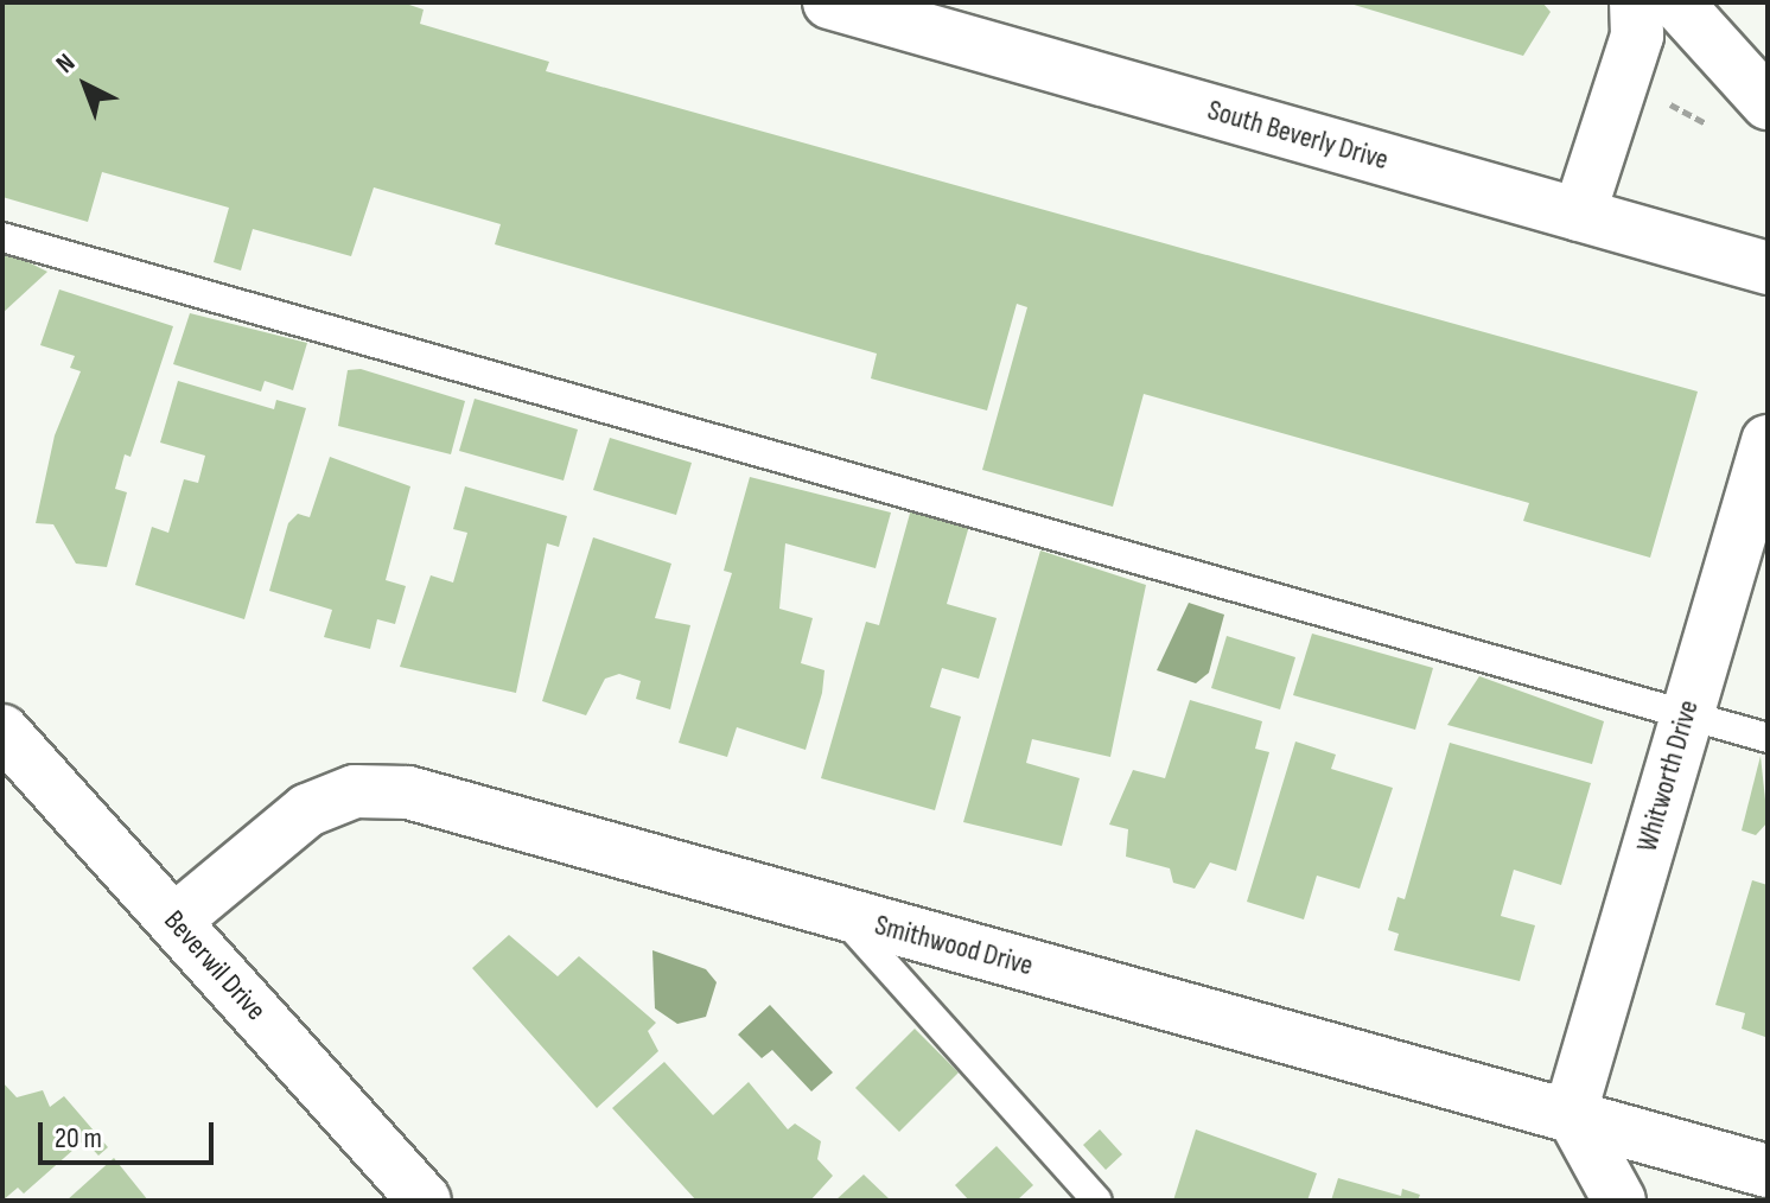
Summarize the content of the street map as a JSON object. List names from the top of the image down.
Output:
{
  "streets": {
    "street": [
      "South Beverly Drive",
      "Whitworth Drive",
      "Smithwood Drive",
      "Beverwil Drive"
    ]
  },
  "crossings": [
    ["Whitworth Drive", "Smithwood Drive"],
    ["Smithwood Drive", "Beverwil Drive"]
  ],
  "scale_bar": "20 m",
  "north": "top left"
}
